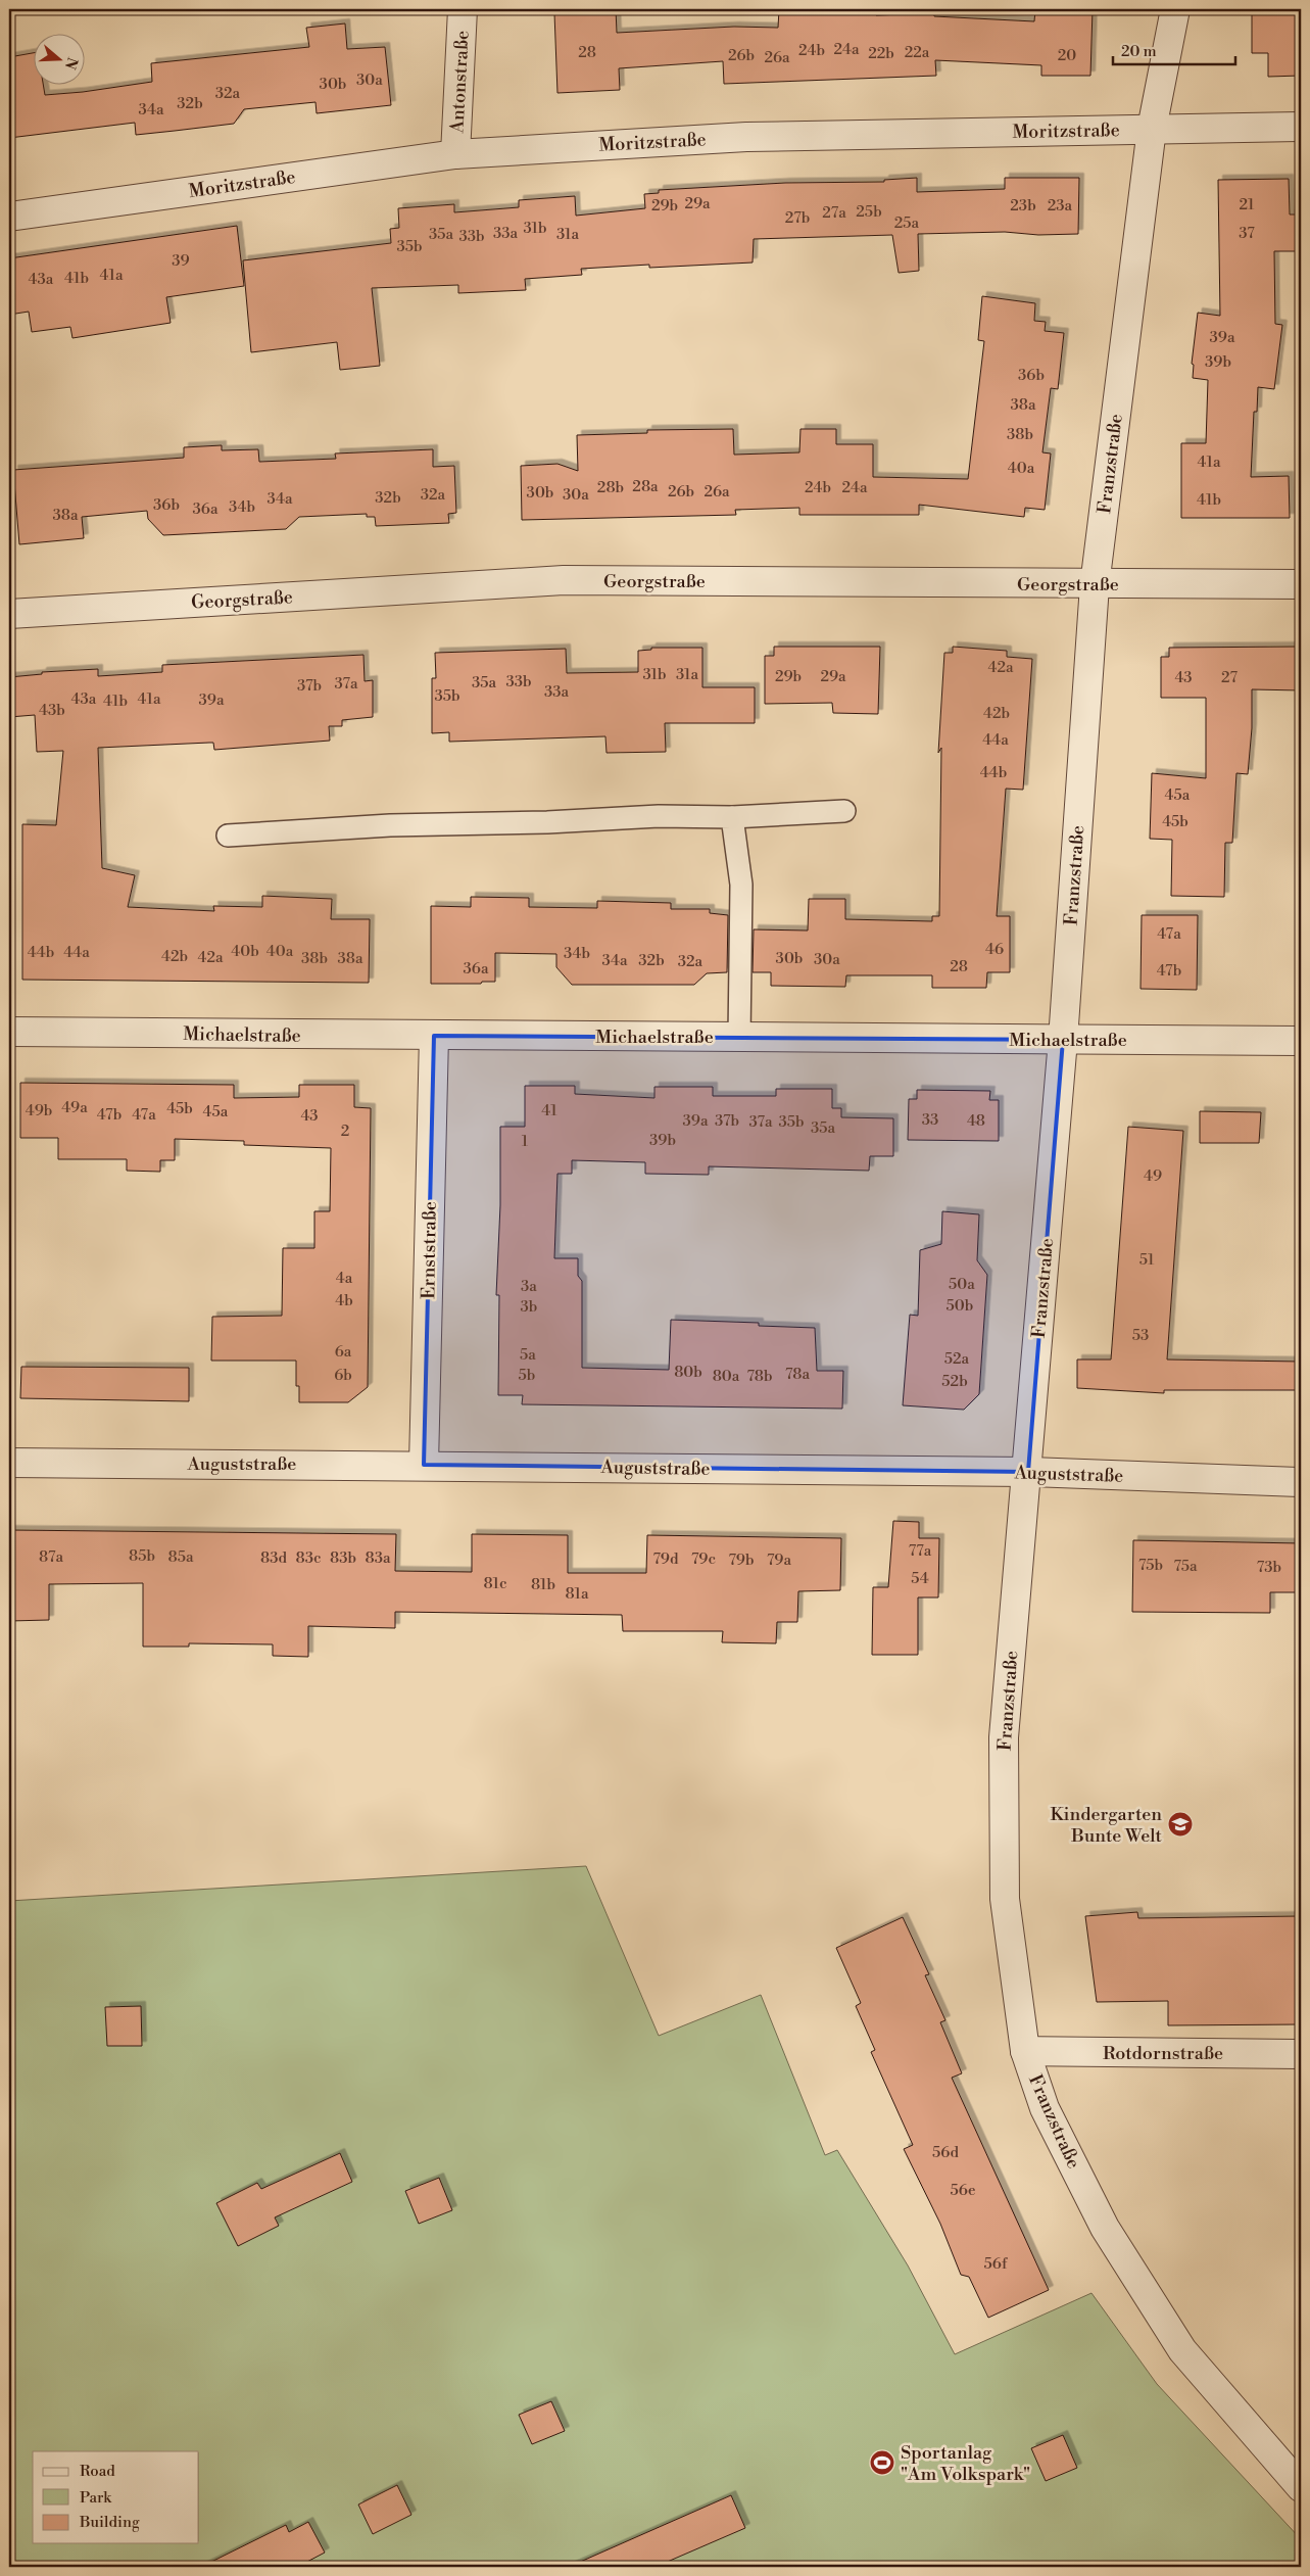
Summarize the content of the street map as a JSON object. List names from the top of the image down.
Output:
{
  "streets": {
    "street": [
      "Antonstraße",
      "Moritzstraße",
      "Franzstraße",
      "Georgstraße",
      "Michaelstraße",
      "Ernststraße",
      "Auguststraße",
      "Rotdornstraße"
    ]
  },
  "crossings": [
    ["Antonstraße", "Moritzstraße"],
    ["Moritzstraße", "Franzstraße"],
    ["Franzstraße", "Georgstraße"],
    ["Franzstraße", "Michaelstraße"],
    ["Franzstraße", "Auguststraße"],
    ["Franzstraße", "Rotdornstraße"],
    ["Michaelstraße", "Ernststraße"],
    ["Ernststraße", "Auguststraße"]
  ],
  "places": {
    "school or university": ["Kindergarten Bunte Welt"],
    "sports": ["Sportanlag \"Am Volkspark\""]
  },
  "house_numbers": [
    "24a",
    "24b",
    "28",
    "22a",
    "22b",
    "26b",
    "20",
    "26a",
    "30a",
    "30b",
    "32a",
    "32b",
    "34a",
    "29a",
    "21",
    "29b",
    "23b",
    "23a",
    "25b",
    "27a",
    "27b",
    "25a",
    "31b",
    "33a",
    "37",
    "35a",
    "31a",
    "33b",
    "35b",
    "39",
    "41a",
    "41b",
    "43a",
    "39a",
    "39b",
    "36b",
    "38a",
    "38b",
    "41a",
    "40a",
    "28a",
    "28b",
    "24b",
    "24a",
    "26b",
    "26a",
    "30b",
    "32a",
    "30a",
    "32b",
    "34a",
    "41b",
    "36b",
    "34b",
    "36a",
    "38a",
    "42a",
    "31b",
    "31a",
    "29b",
    "29a",
    "43",
    "27",
    "33b",
    "35a",
    "37a",
    "37b",
    "33a",
    "35b",
    "43a",
    "41a",
    "39a",
    "41b",
    "43b",
    "42b",
    "44a",
    "44b",
    "45a",
    "45b",
    "47a",
    "46",
    "40b",
    "40a",
    "44b",
    "44a",
    "34b",
    "42b",
    "42a",
    "38b",
    "38a",
    "30b",
    "30a",
    "34a",
    "32b",
    "32a",
    "28",
    "36a",
    "47b",
    "49a",
    "45b",
    "49b",
    "41",
    "45a",
    "47b",
    "47a",
    "43",
    "33",
    "39a",
    "37b",
    "48",
    "37a",
    "35b",
    "35a",
    "2",
    "39b",
    "1",
    "49",
    "51",
    "4a",
    "50a",
    "3a",
    "4b",
    "50b",
    "3b",
    "53",
    "6a",
    "5a",
    "52a",
    "80b",
    "78a",
    "6b",
    "5b",
    "80a",
    "78b",
    "52b",
    "77a",
    "85b",
    "87a",
    "85a",
    "83d",
    "83c",
    "83b",
    "83a",
    "79d",
    "79c",
    "79b",
    "79a",
    "75b",
    "75a",
    "73b",
    "54",
    "81c",
    "81b",
    "81a",
    "56d",
    "56e",
    "56f"
  ],
  "legend": ["Road", "Park", "Building"],
  "scale_bar": "20 m",
  "north": "right"
}
